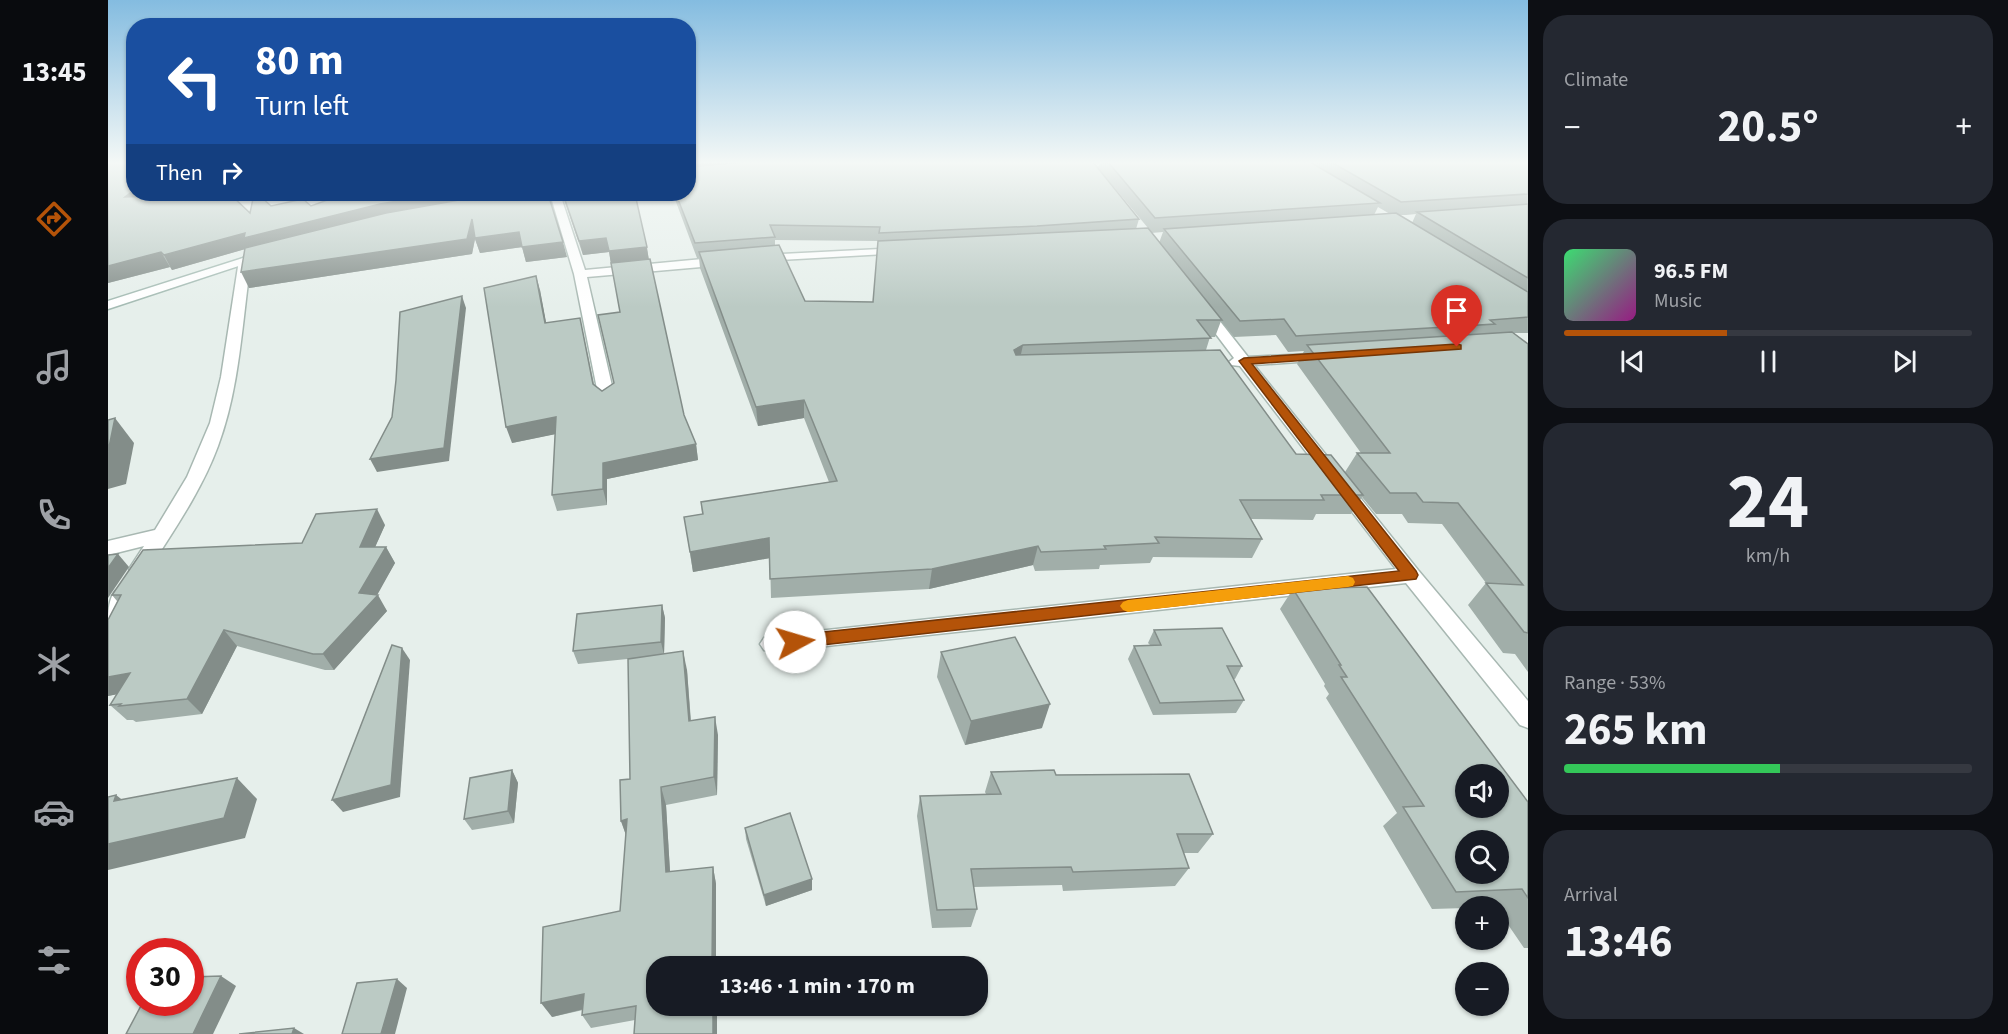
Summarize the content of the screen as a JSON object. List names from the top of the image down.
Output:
{
  "page": {
    "tabs": "13:45",
    "tile": [
      "Climate",
      ["24", "km/h"],
      ["Range · 53%", "265 km"],
      ["Arrival", "13:46"]
    ],
    "turn": ["80 m", "Turn left"],
    "heat": ["−", "20.5°", "+"],
    "then": "Then",
    "song": ["96.5 FM", "Music"],
    "map_buttons": ["+", "−"],
    "limit": "30",
    "trip": "13:46 · 1 min · 170 m"
  }
}
